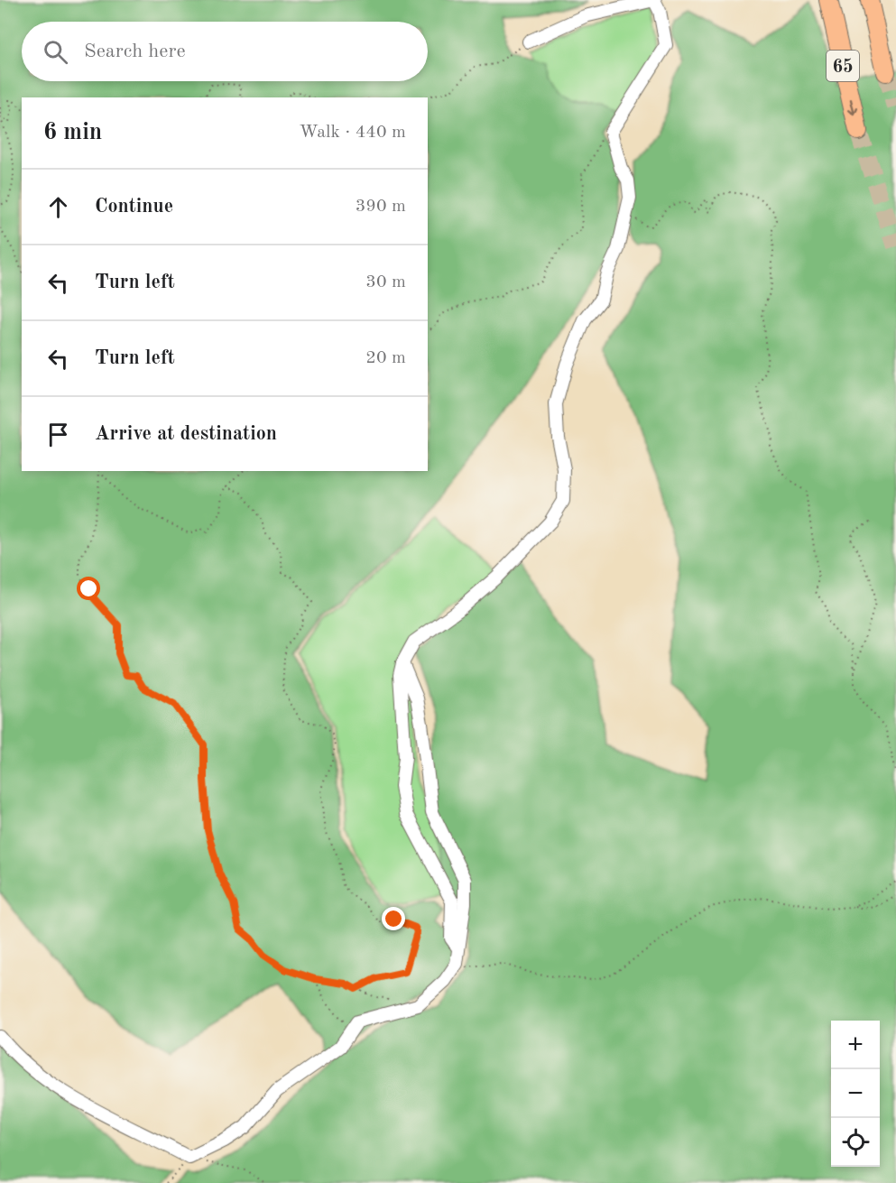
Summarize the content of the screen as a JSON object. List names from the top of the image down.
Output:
{
  "streets": {
    "highway": ["65"]
  },
  "page": {
    "search": "Search here",
    "heading": ["6 min", "Walk · 440 m"],
    "list": [
      ["Continue", "390 m"],
      ["Turn left", "30 m"],
      ["Turn left", "20 m"],
      "Arrive at destination"
    ],
    "map_buttons": ["+", "−"]
  }
}
